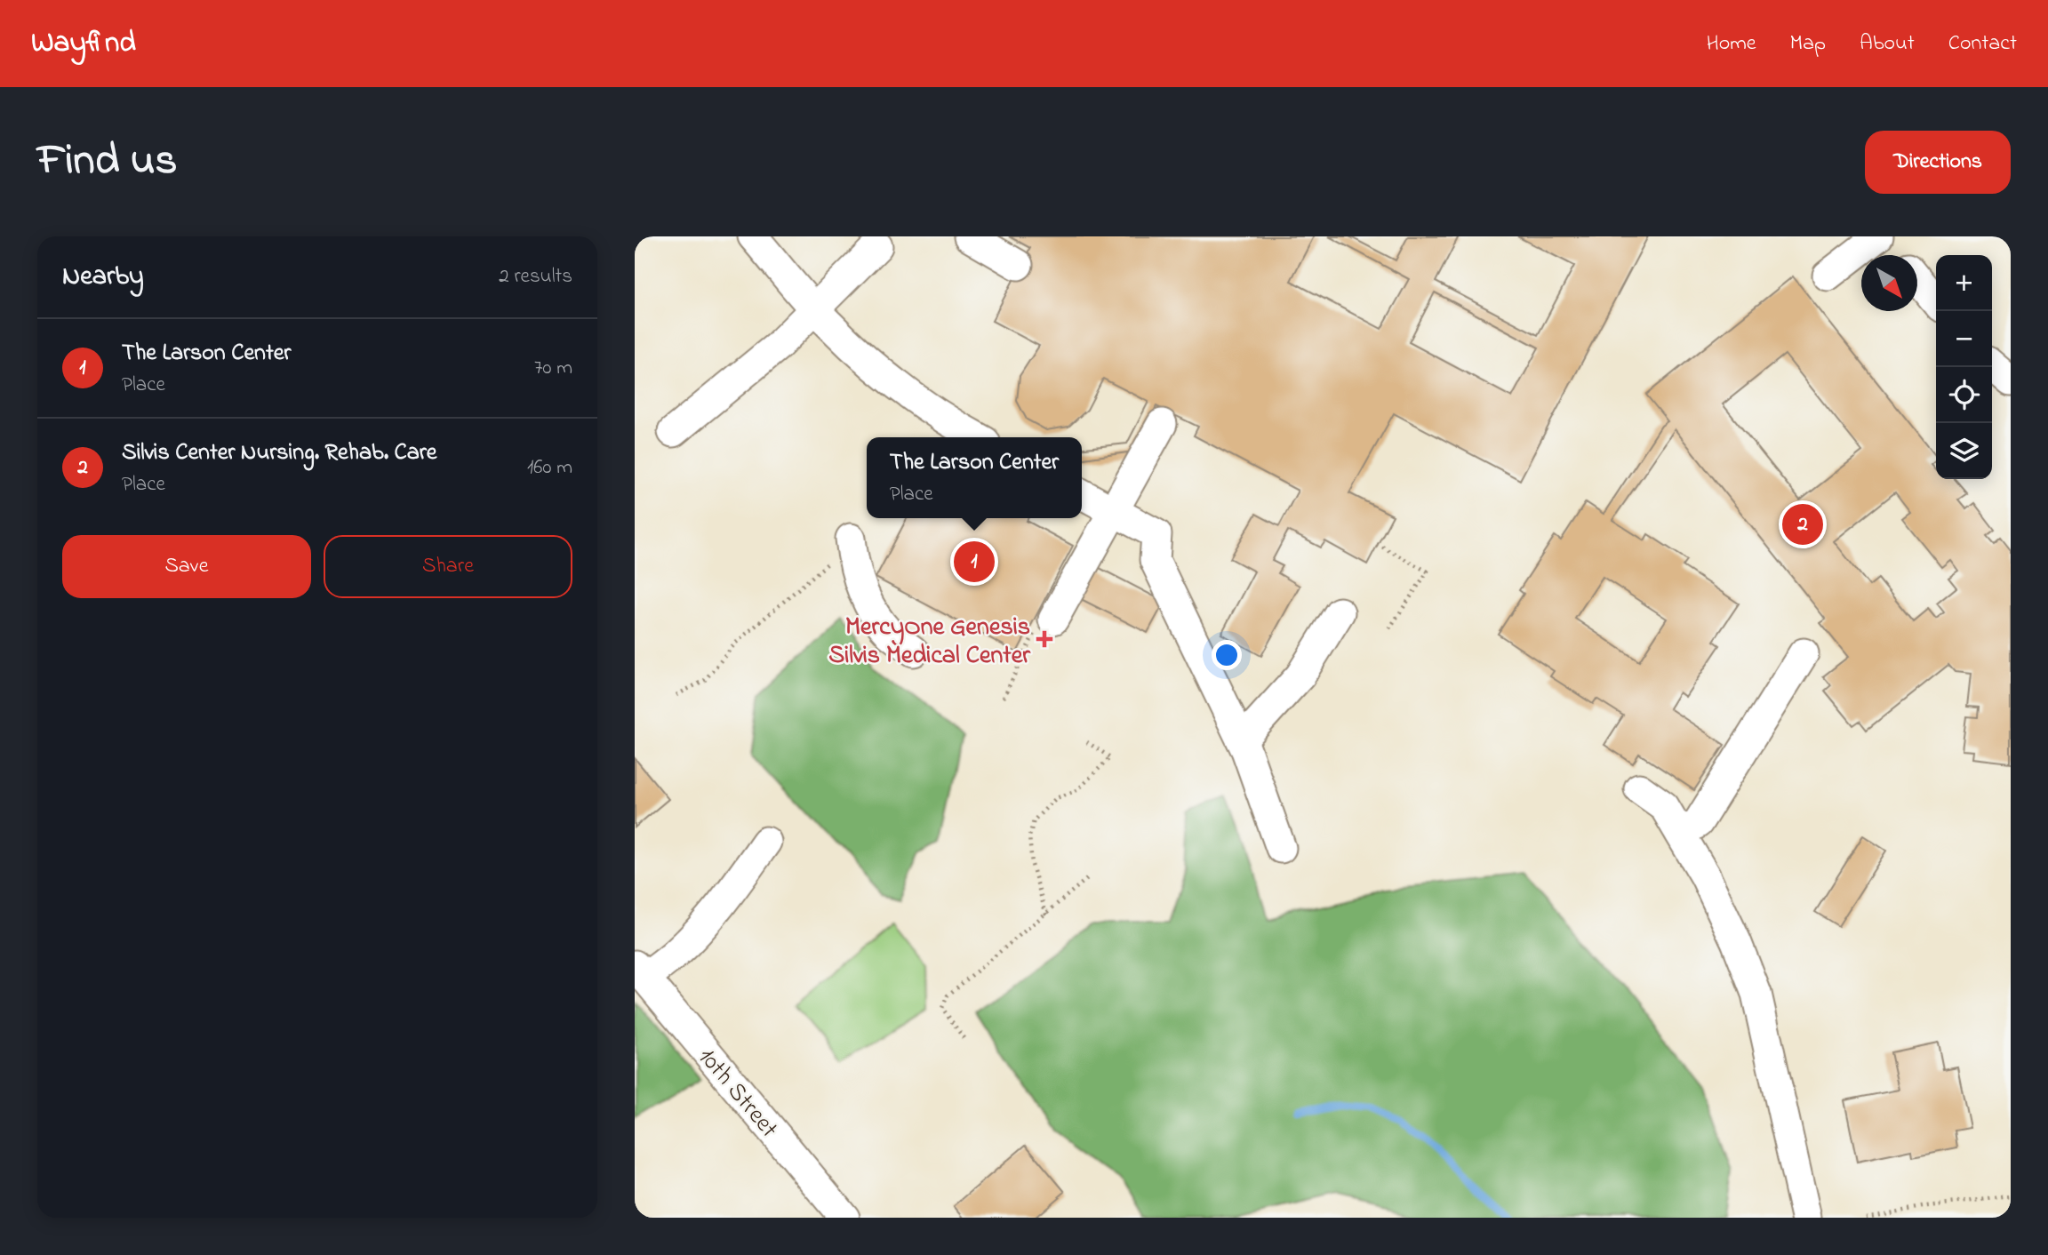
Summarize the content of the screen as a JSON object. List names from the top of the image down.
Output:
{
  "streets": {
    "street": ["10th Street"]
  },
  "places": {
    "health": ["MercyOne Genesis Silvis Medical Center"]
  },
  "north": "bottom right",
  "page": {
    "header": "Wayfind",
    "nav": [
      "Home",
      "Map",
      "About",
      "Contact"
    ],
    "title": "Find us",
    "buttons": [
      "Directions",
      ["Save", "Share"]
    ],
    "heading": ["Nearby", "2 results"],
    "map_buttons": ["+", "−"],
    "list": [
      {
        "mark": "1",
        "name": "The Larson Center",
        "note": "Place",
        "value": "70 m"
      },
      {
        "mark": "2",
        "name": "Silvis Center Nursing. Rehab. Care",
        "note": "Place",
        "value": "160 m"
      }
    ],
    "popup": ["The Larson Center", "Place"],
    "pins": ["2", "1"]
  }
}
